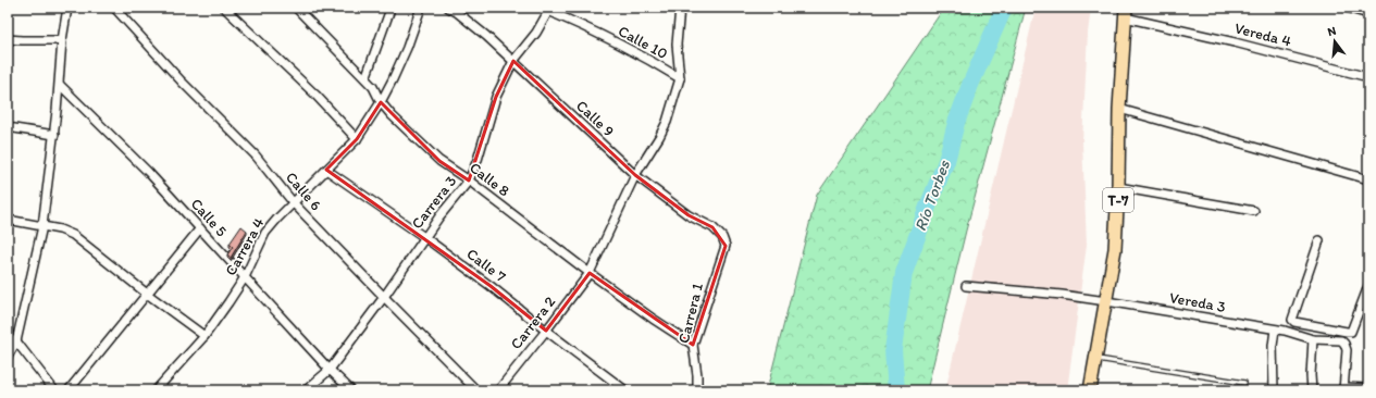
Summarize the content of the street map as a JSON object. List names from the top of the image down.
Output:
{
  "streets": {
    "main road": ["T-7"],
    "street": [
      "Vereda 4",
      "Calle 10",
      "Calle 9",
      "Calle 8",
      "Calle 6",
      "Carrera 3",
      "Calle 5",
      "Carrera 4",
      "Calle 7",
      "Vereda 3",
      "Carrera 1",
      "Carrera 2"
    ]
  },
  "crossings": [
    ["Vereda 4", "T-7"],
    ["Calle 10", "Carrera 3"],
    ["Calle 10", "Carrera 2"],
    ["Calle 9", "Carrera 3"],
    ["Calle 9", "Carrera 1"],
    ["Calle 9", "Carrera 2"],
    ["Calle 8", "Carrera 3"],
    ["Calle 8", "Carrera 4"],
    ["Calle 8", "Carrera 1"],
    ["Calle 8", "Carrera 2"],
    ["Calle 6", "Carrera 3"],
    ["Calle 6", "Carrera 4"],
    ["T-7", "Vereda 3"],
    ["Carrera 3", "Calle 5"],
    ["Carrera 3", "Calle 7"],
    ["Calle 5", "Carrera 4"],
    ["Carrera 4", "Calle 7"],
    ["Calle 7", "Carrera 2"]
  ],
  "water": ["Río Torbes"],
  "north": "top"
}
